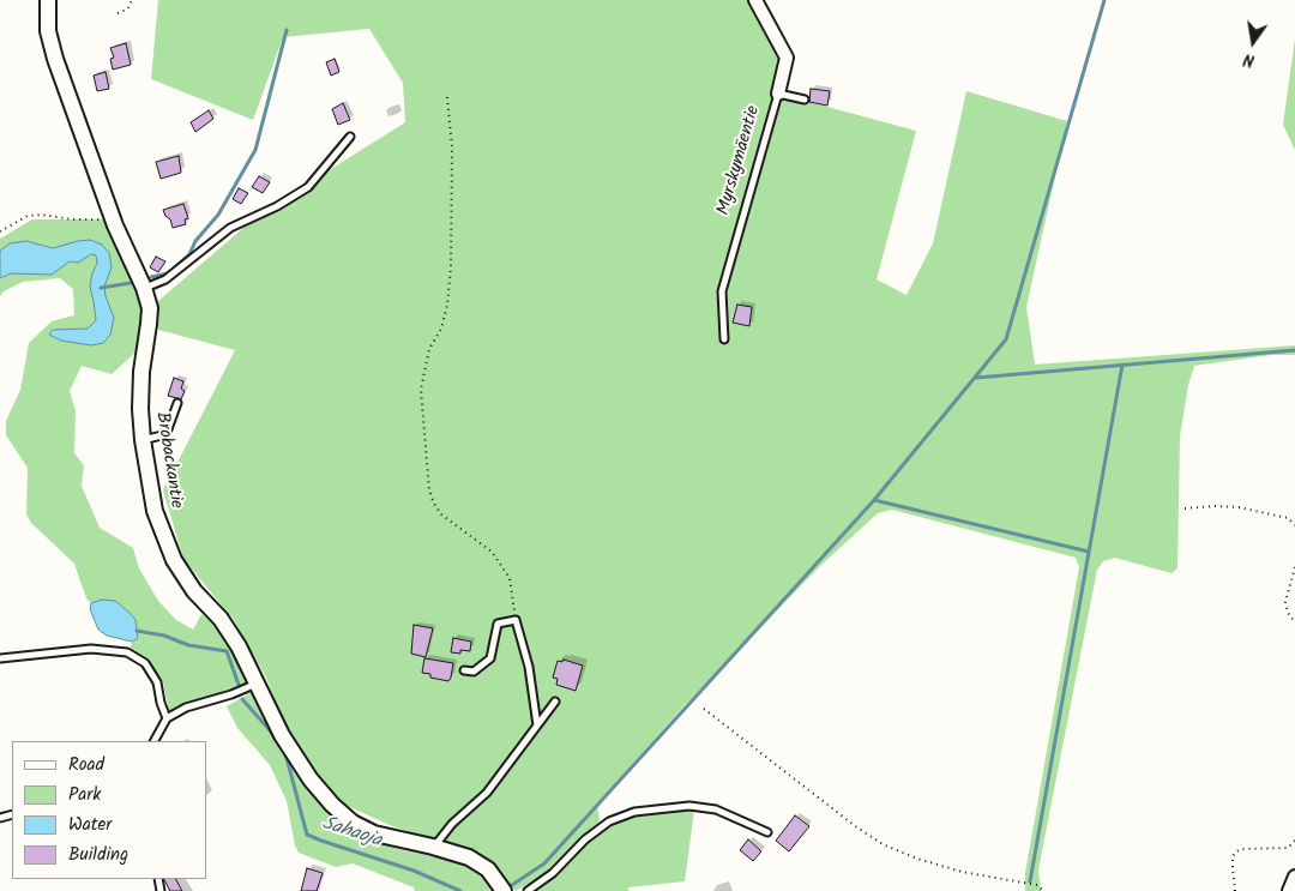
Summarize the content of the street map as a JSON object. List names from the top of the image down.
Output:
{
  "streets": {
    "street": ["Myrskymäentie", "Brobackantie"]
  },
  "water": ["Sahaoja"],
  "legend": [
    "Road",
    "Park",
    "Water",
    "Building"
  ],
  "north": "bottom"
}
